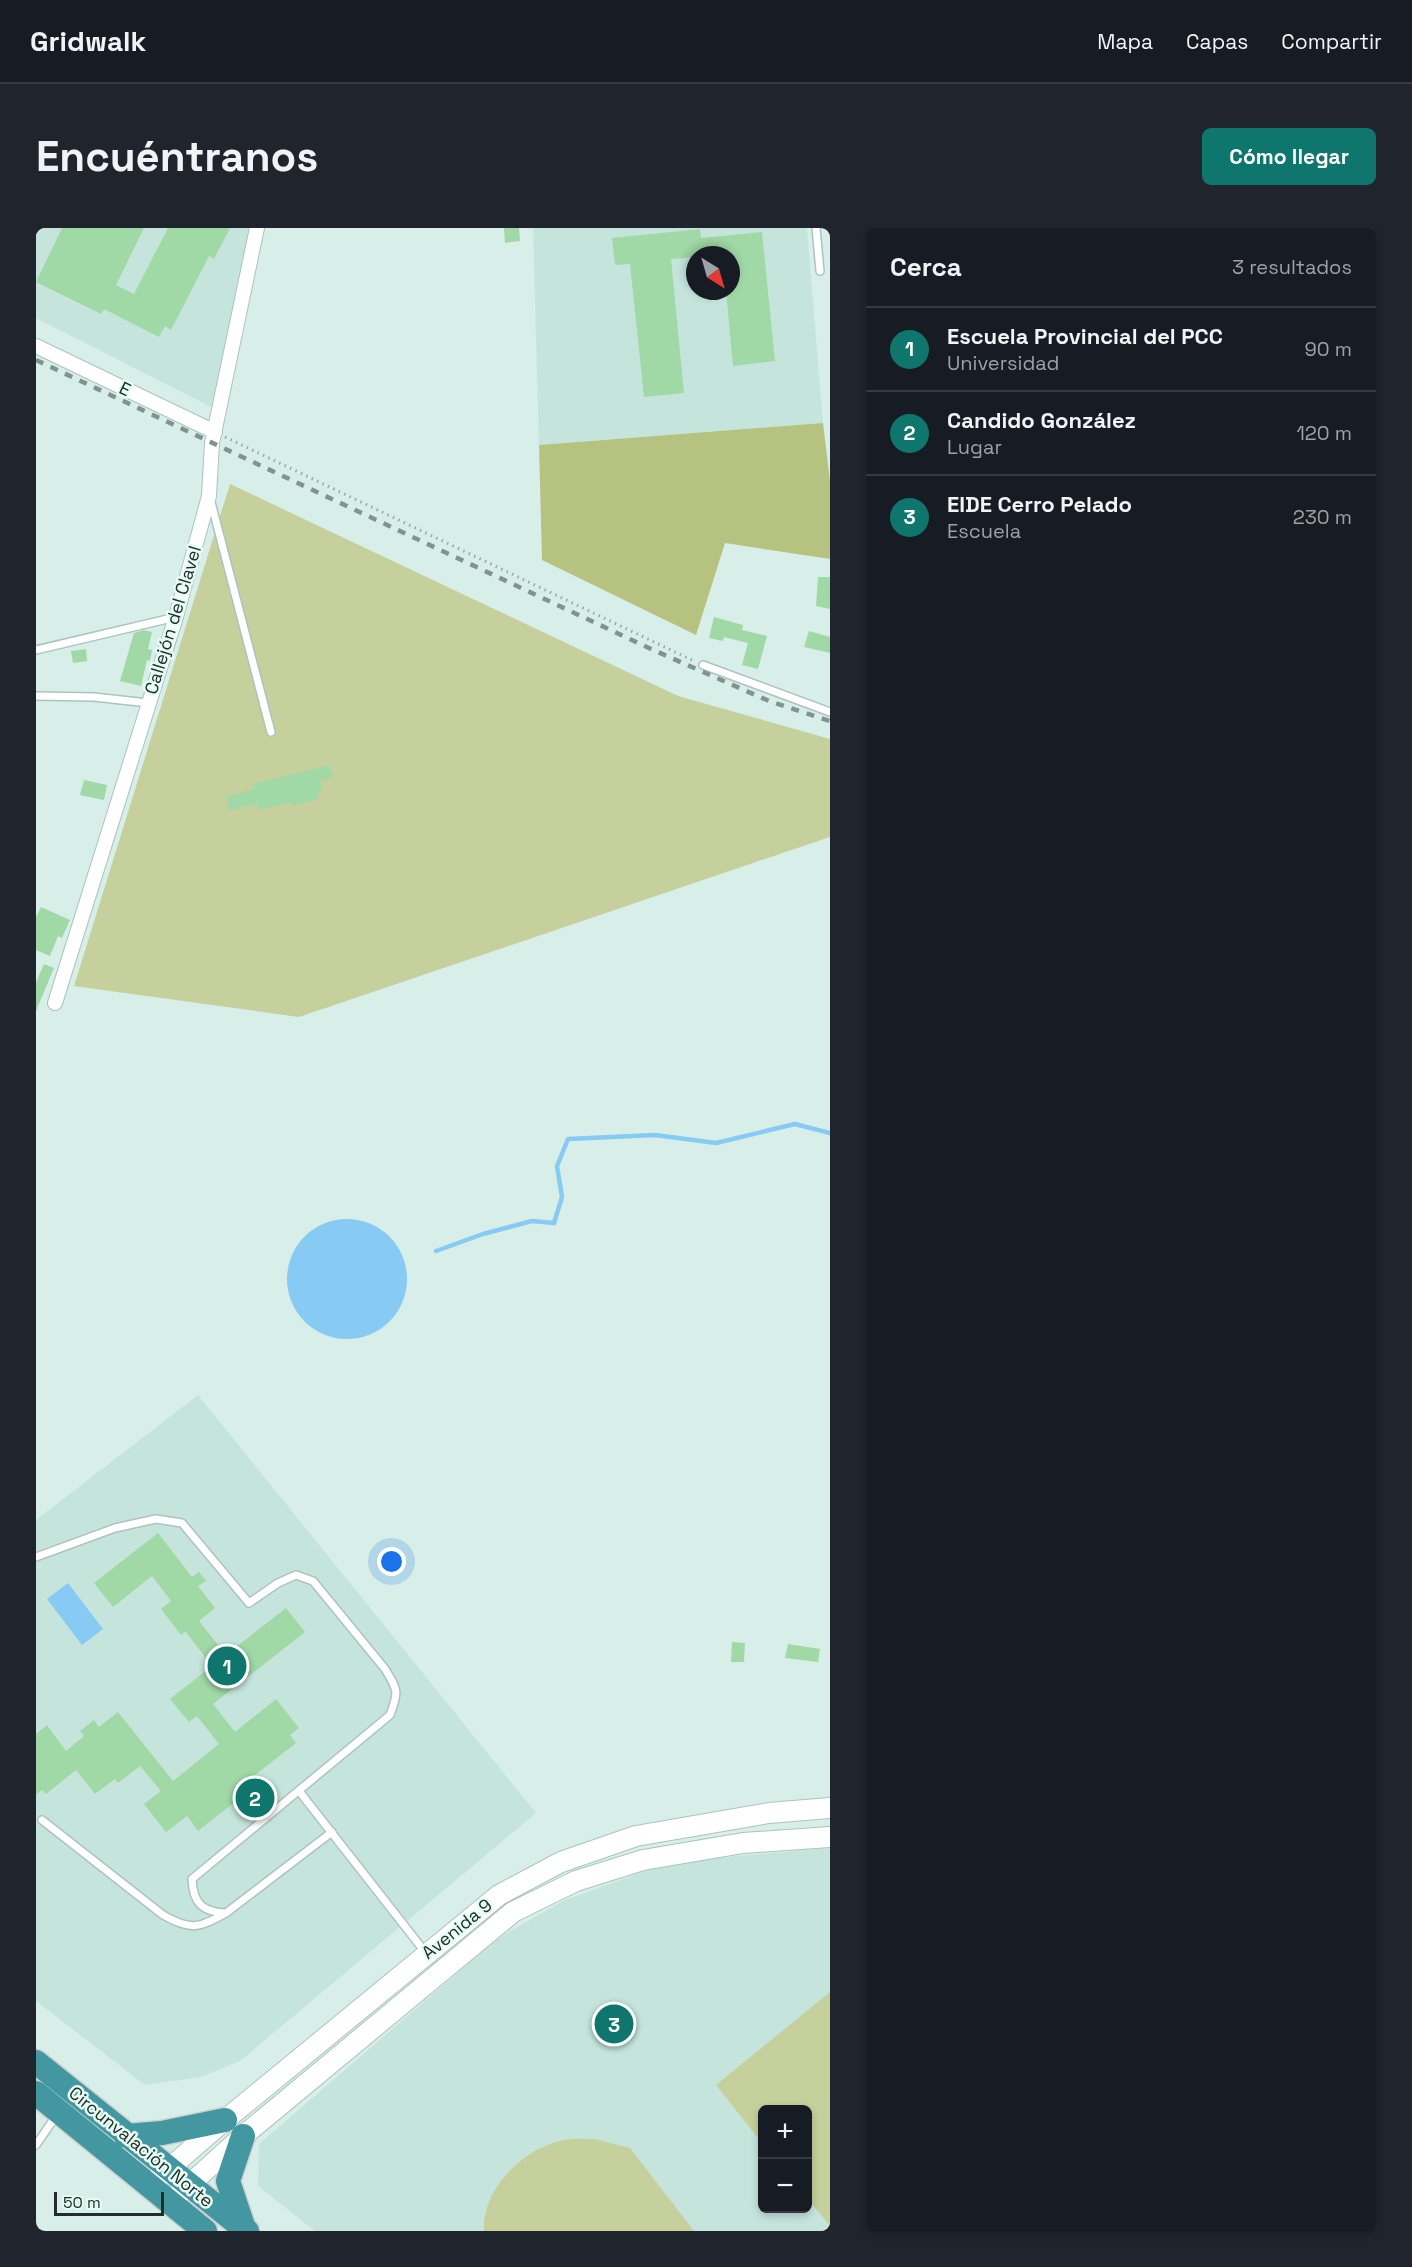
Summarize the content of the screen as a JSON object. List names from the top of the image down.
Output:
{
  "streets": {
    "highway": ["Circunvalación Norte"],
    "street": ["E", "Callejón del Clavel", "Avenida 9"]
  },
  "crossings": [
    ["E", "Callejón del Clavel"],
    ["Avenida 9", "Circunvalación Norte"]
  ],
  "scale_bar": "50 m",
  "north": "bottom right",
  "page": {
    "header": "Gridwalk",
    "nav": ["Mapa", "Capas", "Compartir"],
    "buttons": "Cómo llegar",
    "title": "Encuéntranos",
    "heading": ["Cerca", "3 resultados"],
    "list": [
      {
        "mark": "1",
        "name": "Escuela Provincial del PCC",
        "note": "Universidad",
        "value": "90 m"
      },
      {
        "mark": "2",
        "name": "Candido González",
        "note": "Lugar",
        "value": "120 m"
      },
      {
        "mark": "3",
        "name": "EIDE Cerro Pelado",
        "note": "Escuela",
        "value": "230 m"
      }
    ],
    "pins": ["1", "2", "3"],
    "map_buttons": ["+", "−"],
    "scale": "50 m"
  }
}
